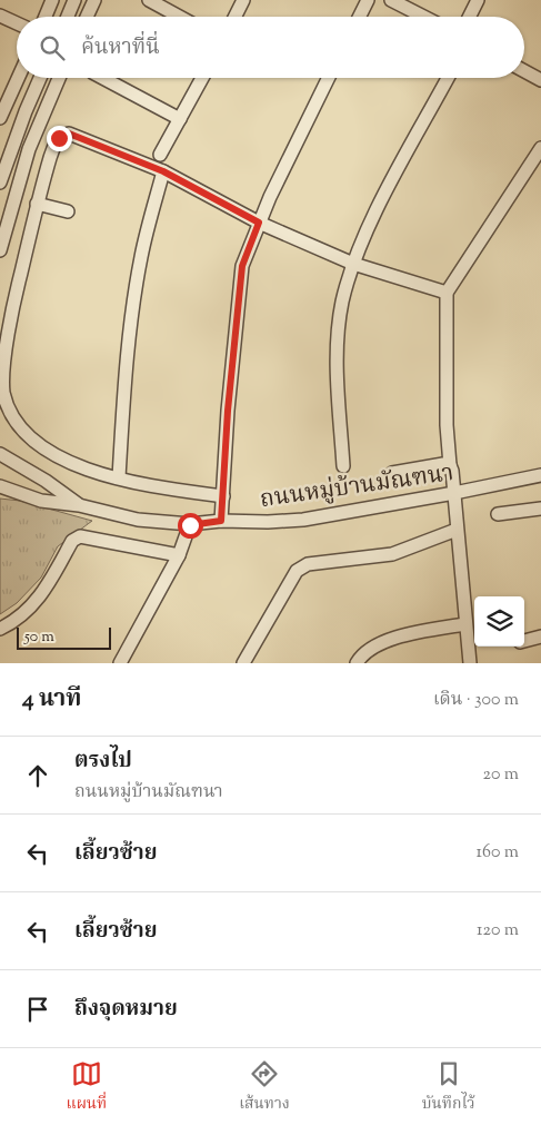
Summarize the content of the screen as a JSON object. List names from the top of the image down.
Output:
{
  "streets": {
    "street": ["ถนนหมู่บ้านมัณฑนา"]
  },
  "scale_bar": "50 m",
  "page": {
    "search": "ค้นหาที่นี่",
    "scale": "50 m",
    "heading": ["4 นาที", "เดิน · 300 m"],
    "list": [
      ["ตรงไป", "ถนนหมู่บ้านมัณฑนา", "20 m"],
      ["เลี้ยวซ้าย", "160 m"],
      ["เลี้ยวซ้าย", "120 m"],
      "ถึงจุดหมาย"
    ],
    "nav": ["แผนที่", "เส้นทาง", "บันทึกไว้"]
  }
}
